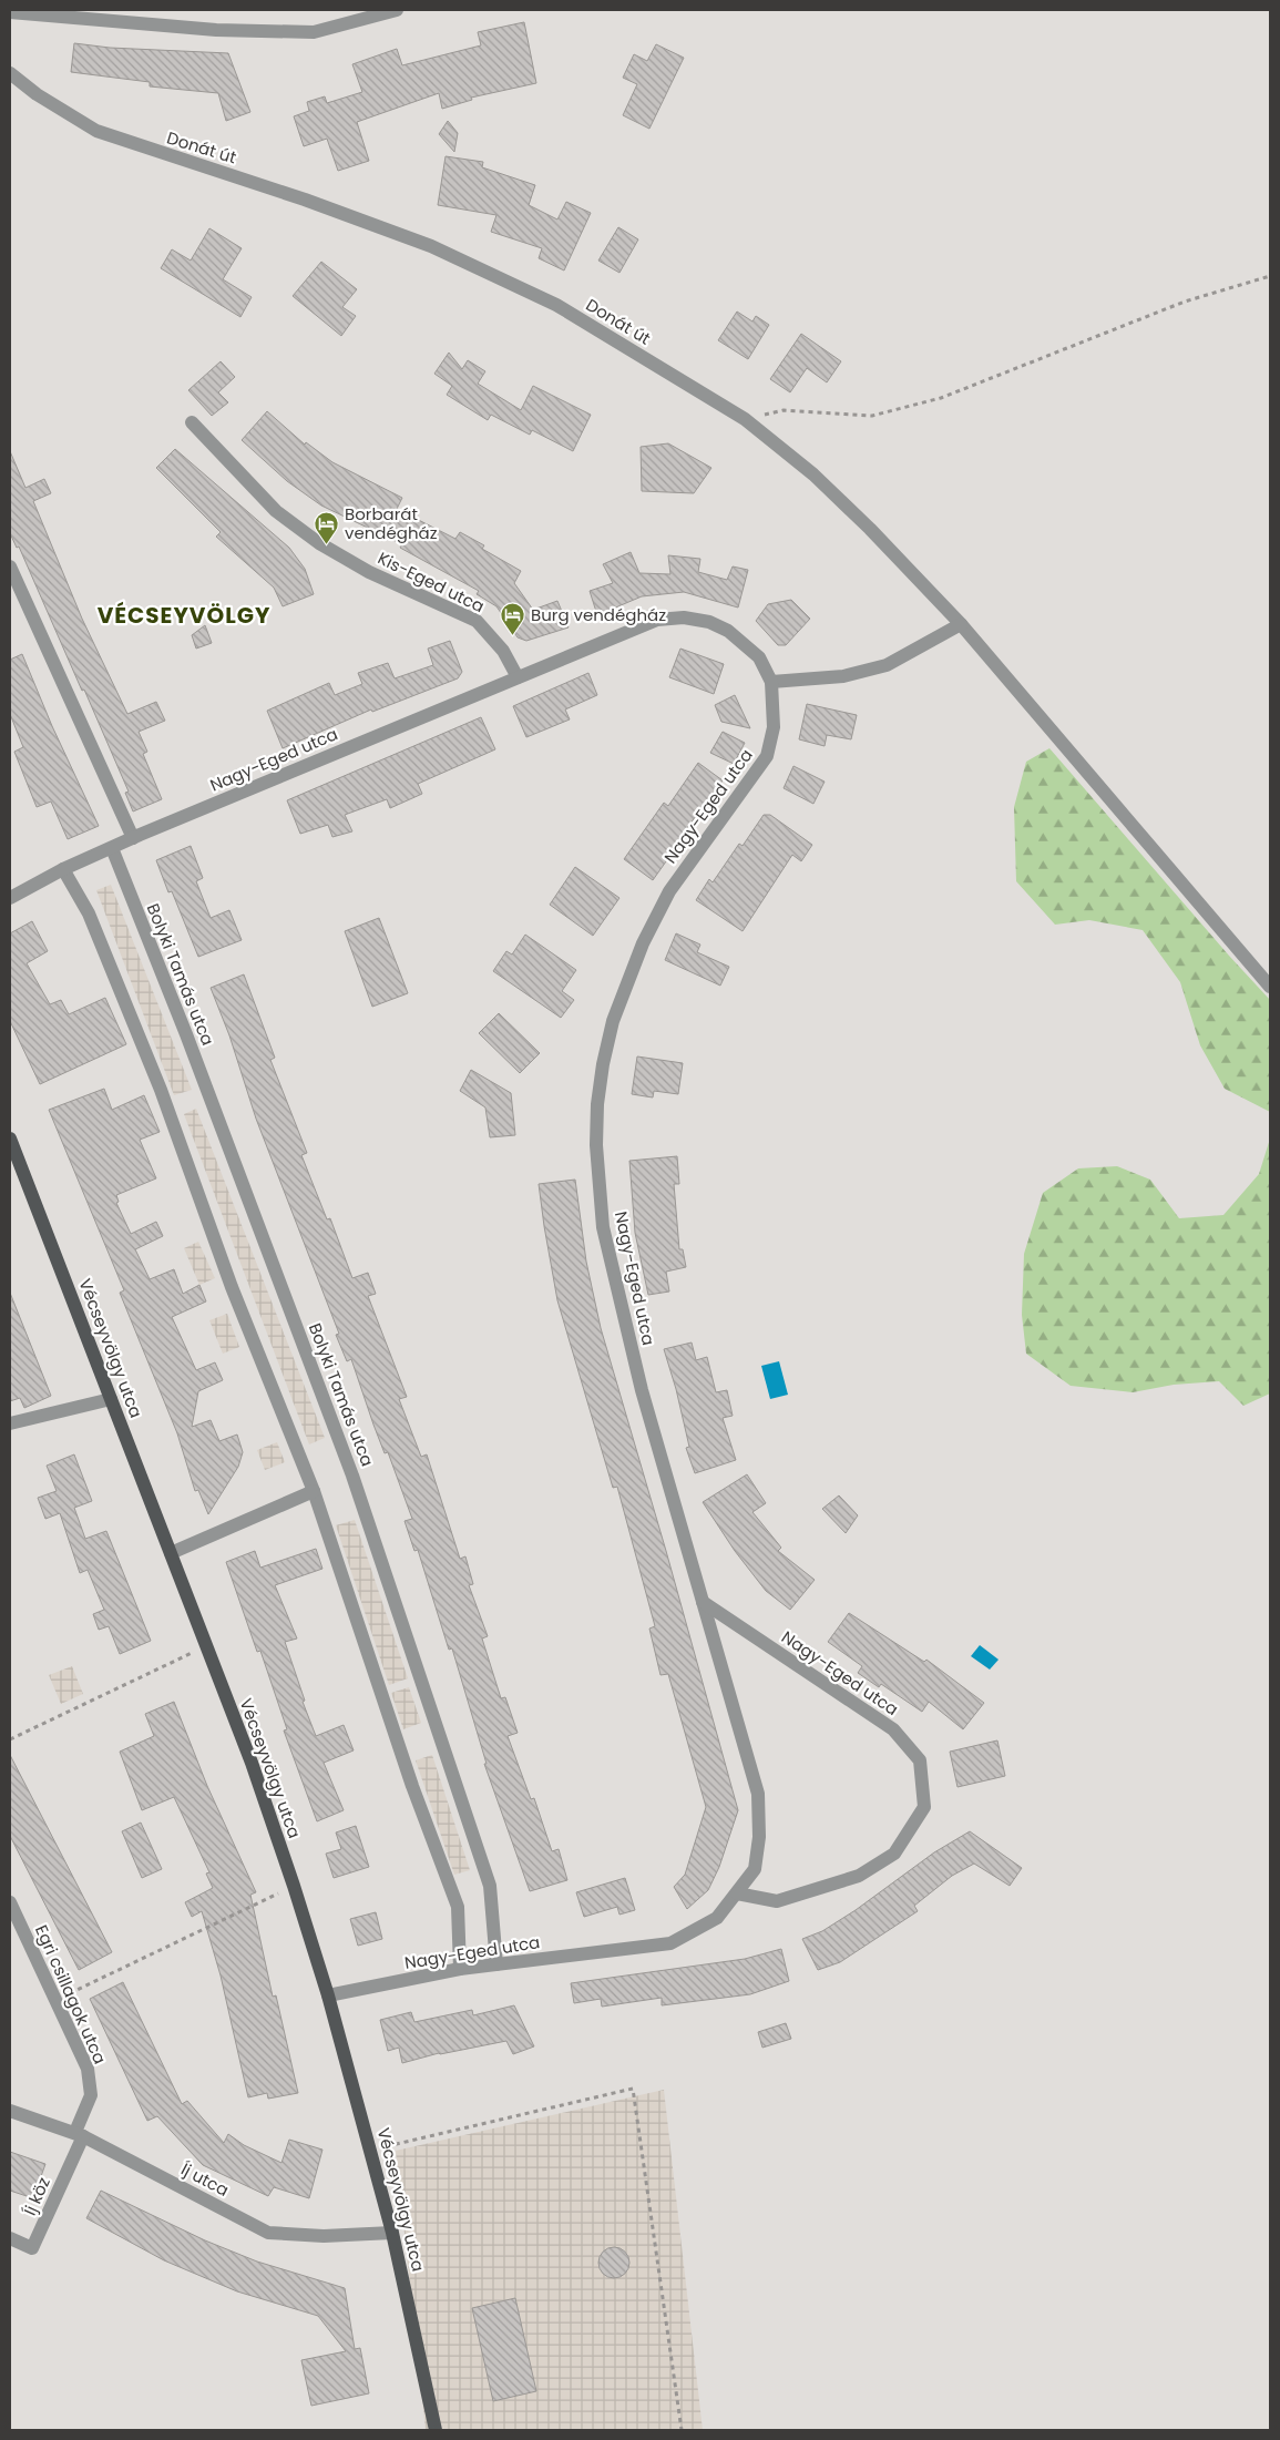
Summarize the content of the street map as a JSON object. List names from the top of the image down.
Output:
{
  "streets": {
    "main road": ["Vécseyvölgy utca"],
    "street": [
      "Donát út",
      "Kis-Eged utca",
      "Nagy-Eged utca",
      "Bolyki Tamás utca",
      "Egri csillagok utca",
      "Íj utca",
      "Íj köz"
    ]
  },
  "crossings": [
    ["Kis-Eged utca", "Nagy-Eged utca"],
    ["Nagy-Eged utca", "Bolyki Tamás utca"],
    ["Nagy-Eged utca", "Vécseyvölgy utca"],
    ["Vécseyvölgy utca", "Íj utca"],
    ["Egri csillagok utca", "Íj utca"],
    ["Egri csillagok utca", "Íj köz"],
    ["Íj utca", "Íj köz"]
  ],
  "districts": ["VÉCSEYVÖLGY"],
  "places": {
    "hotel": ["Borbarát vendégház", "Burg vendégház"]
  }
}
